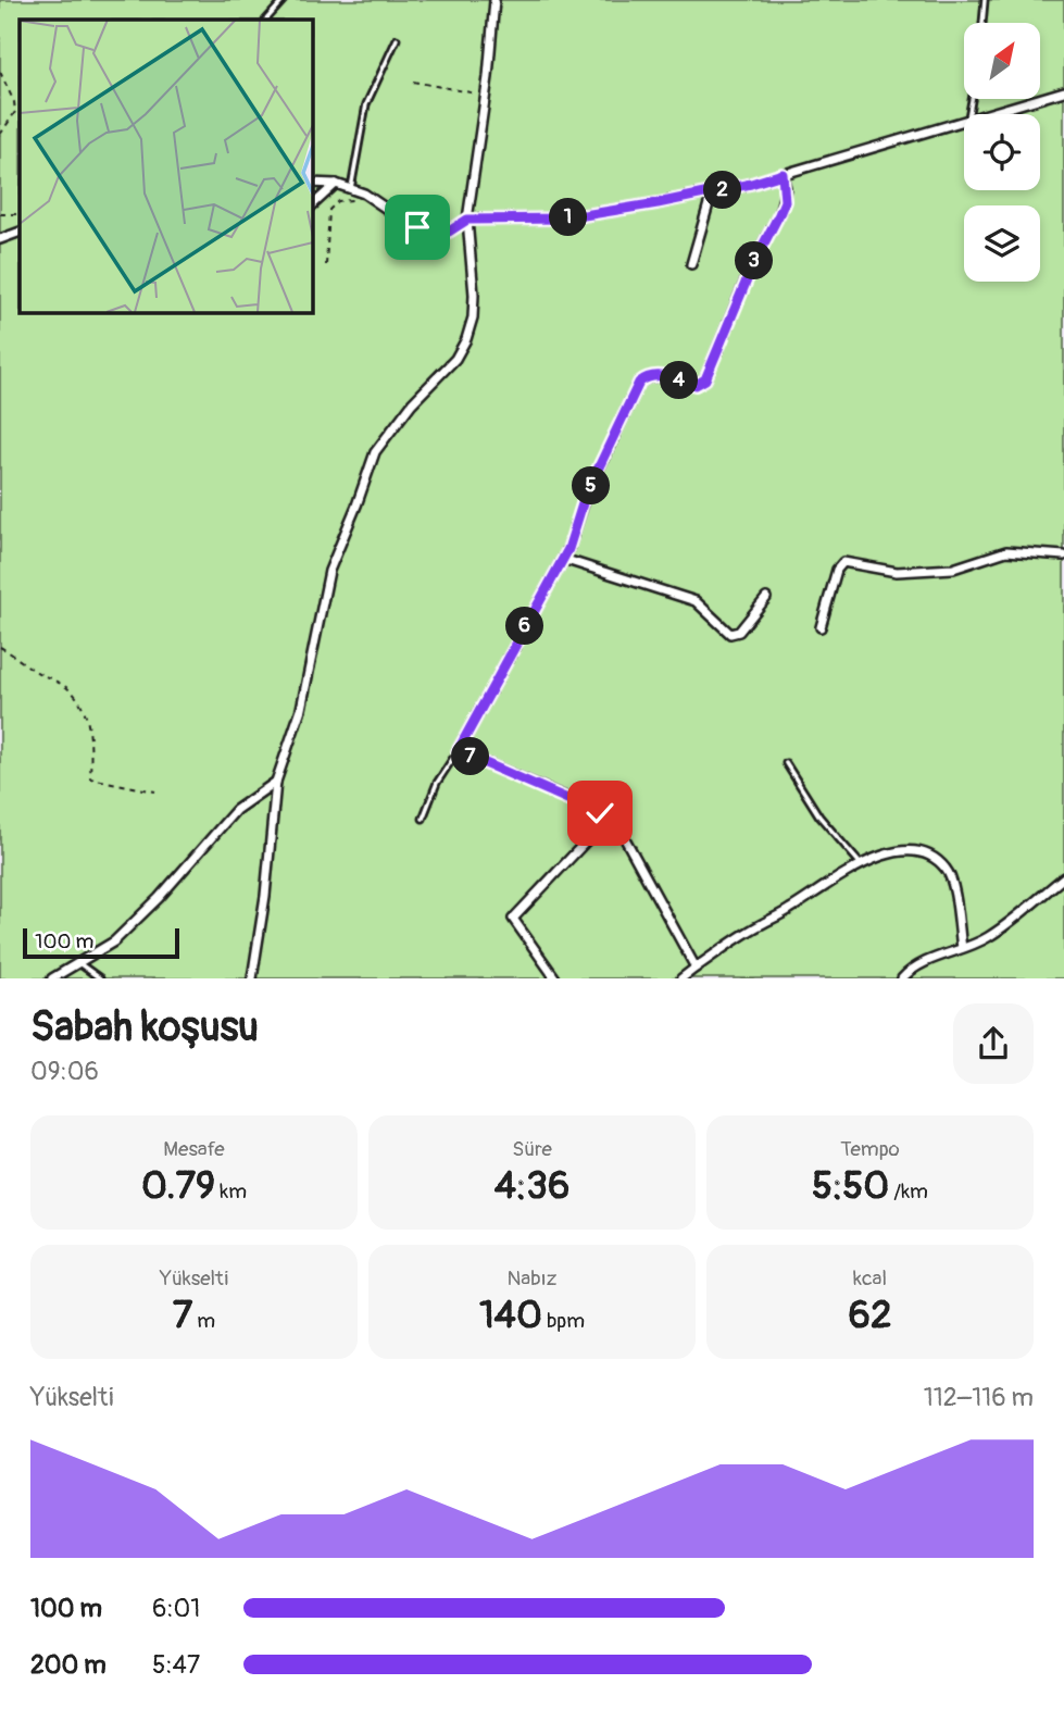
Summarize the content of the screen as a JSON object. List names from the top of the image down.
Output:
{
  "scale_bar": "100 m",
  "north": "top right",
  "page": {
    "pins": [
      "2",
      "1",
      "3",
      "4",
      "5",
      "6",
      "7"
    ],
    "scale": "100 m",
    "heading": ["Sabah koşusu", "09:06"],
    "stats": [
      ["Mesafe", "0.79 km"],
      ["Süre", "4:36"],
      ["Tempo", "5:50 /km"],
      ["Yükselti", "7 m"],
      ["Nabız", "140 bpm"],
      ["kcal", "62"]
    ],
    "chart": ["Yükselti", "112–116 m"],
    "list": [
      {
        "name": "100 m",
        "note": "6:01"
      },
      {
        "name": "200 m",
        "note": "5:47"
      }
    ]
  }
}
